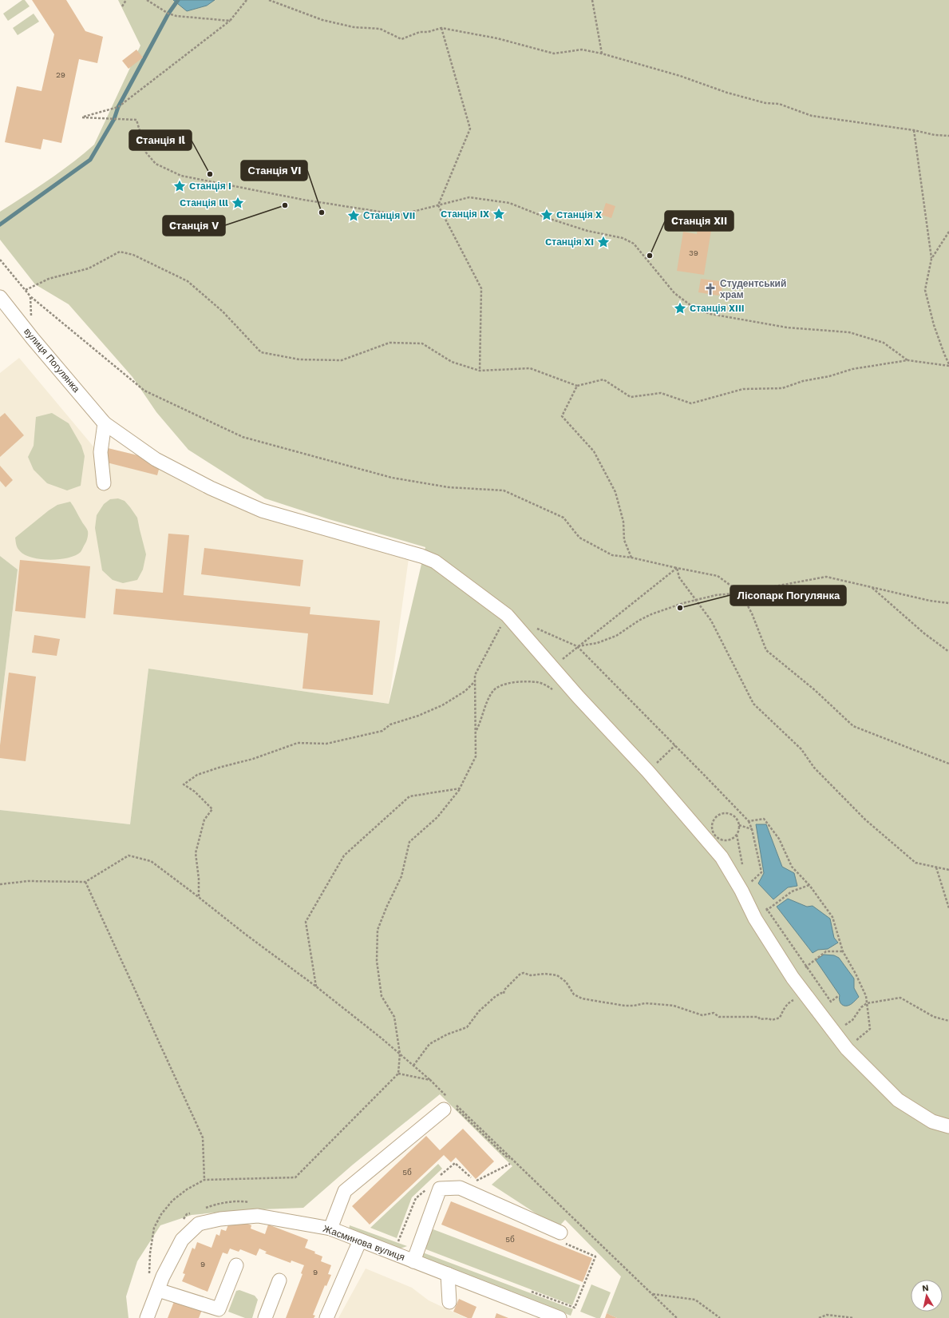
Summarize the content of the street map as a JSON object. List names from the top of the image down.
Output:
{
  "streets": {
    "street": ["вулиця Погулянка", "Жасминова вулиця"]
  },
  "places": {
    "other": [
      "Cтанція Il",
      "Cтанція V",
      "Станція VI",
      "Cтанція XII",
      "Лісопарк Погулянка"
    ],
    "place": [
      "Cтанція I",
      "Cтанція lll",
      "Cтанція IX",
      "Cтанція X",
      "Станція VII",
      "Cтанція XI",
      "Cтанція XIII"
    ],
    "church": ["Студентський храм"]
  },
  "house_numbers": [
    "29",
    "39",
    "5б",
    "5б",
    "9",
    "9"
  ],
  "north": "top"
}
